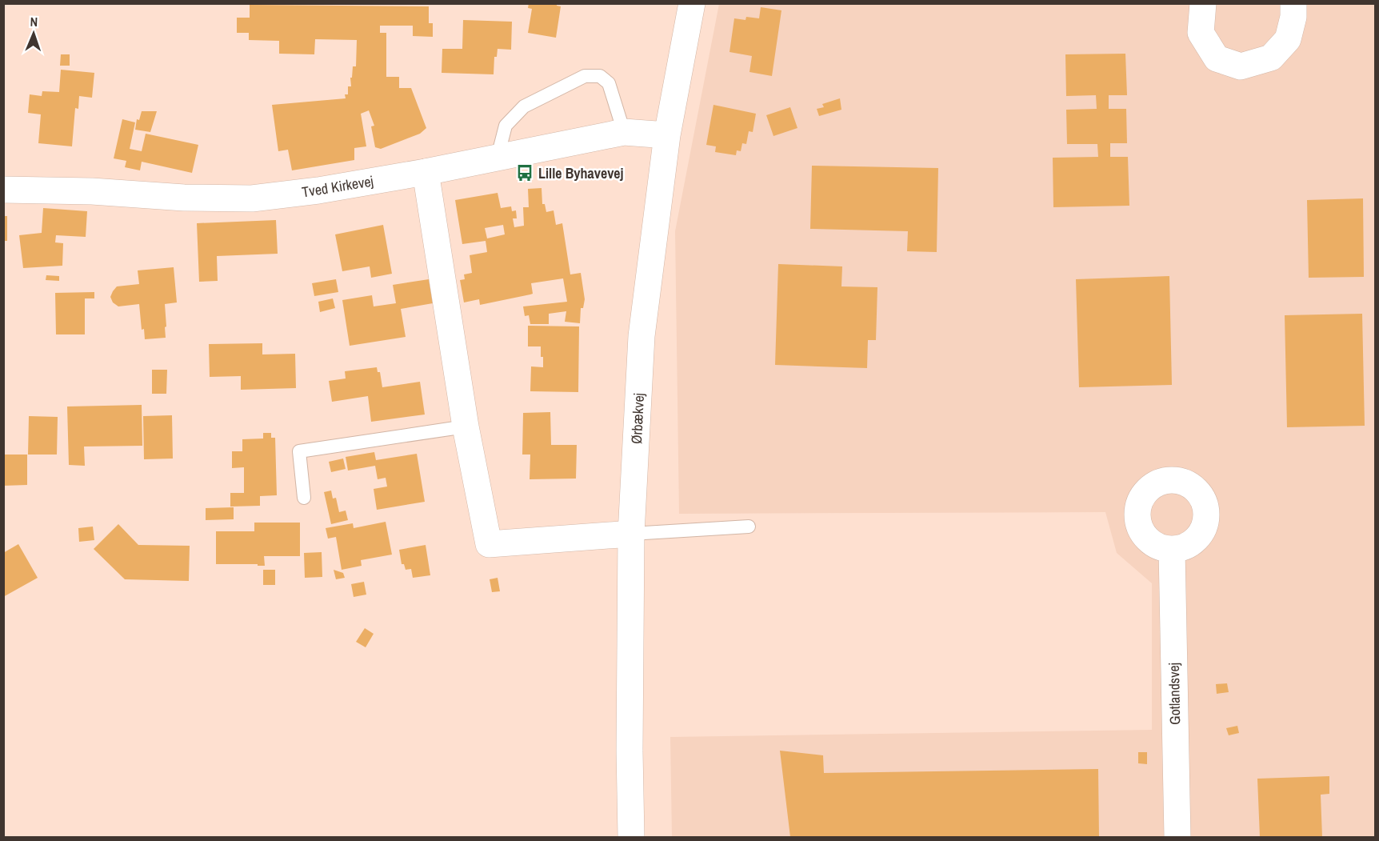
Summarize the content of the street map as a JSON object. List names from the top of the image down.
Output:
{
  "streets": {
    "street": ["Tved Kirkevej", "Ørbækvej", "Gotlandsvej"]
  },
  "crossings": [
    ["Tved Kirkevej", "Ørbækvej"]
  ],
  "places": {
    "bus stop": ["Lille Byhavevej"]
  },
  "north": "top"
}
